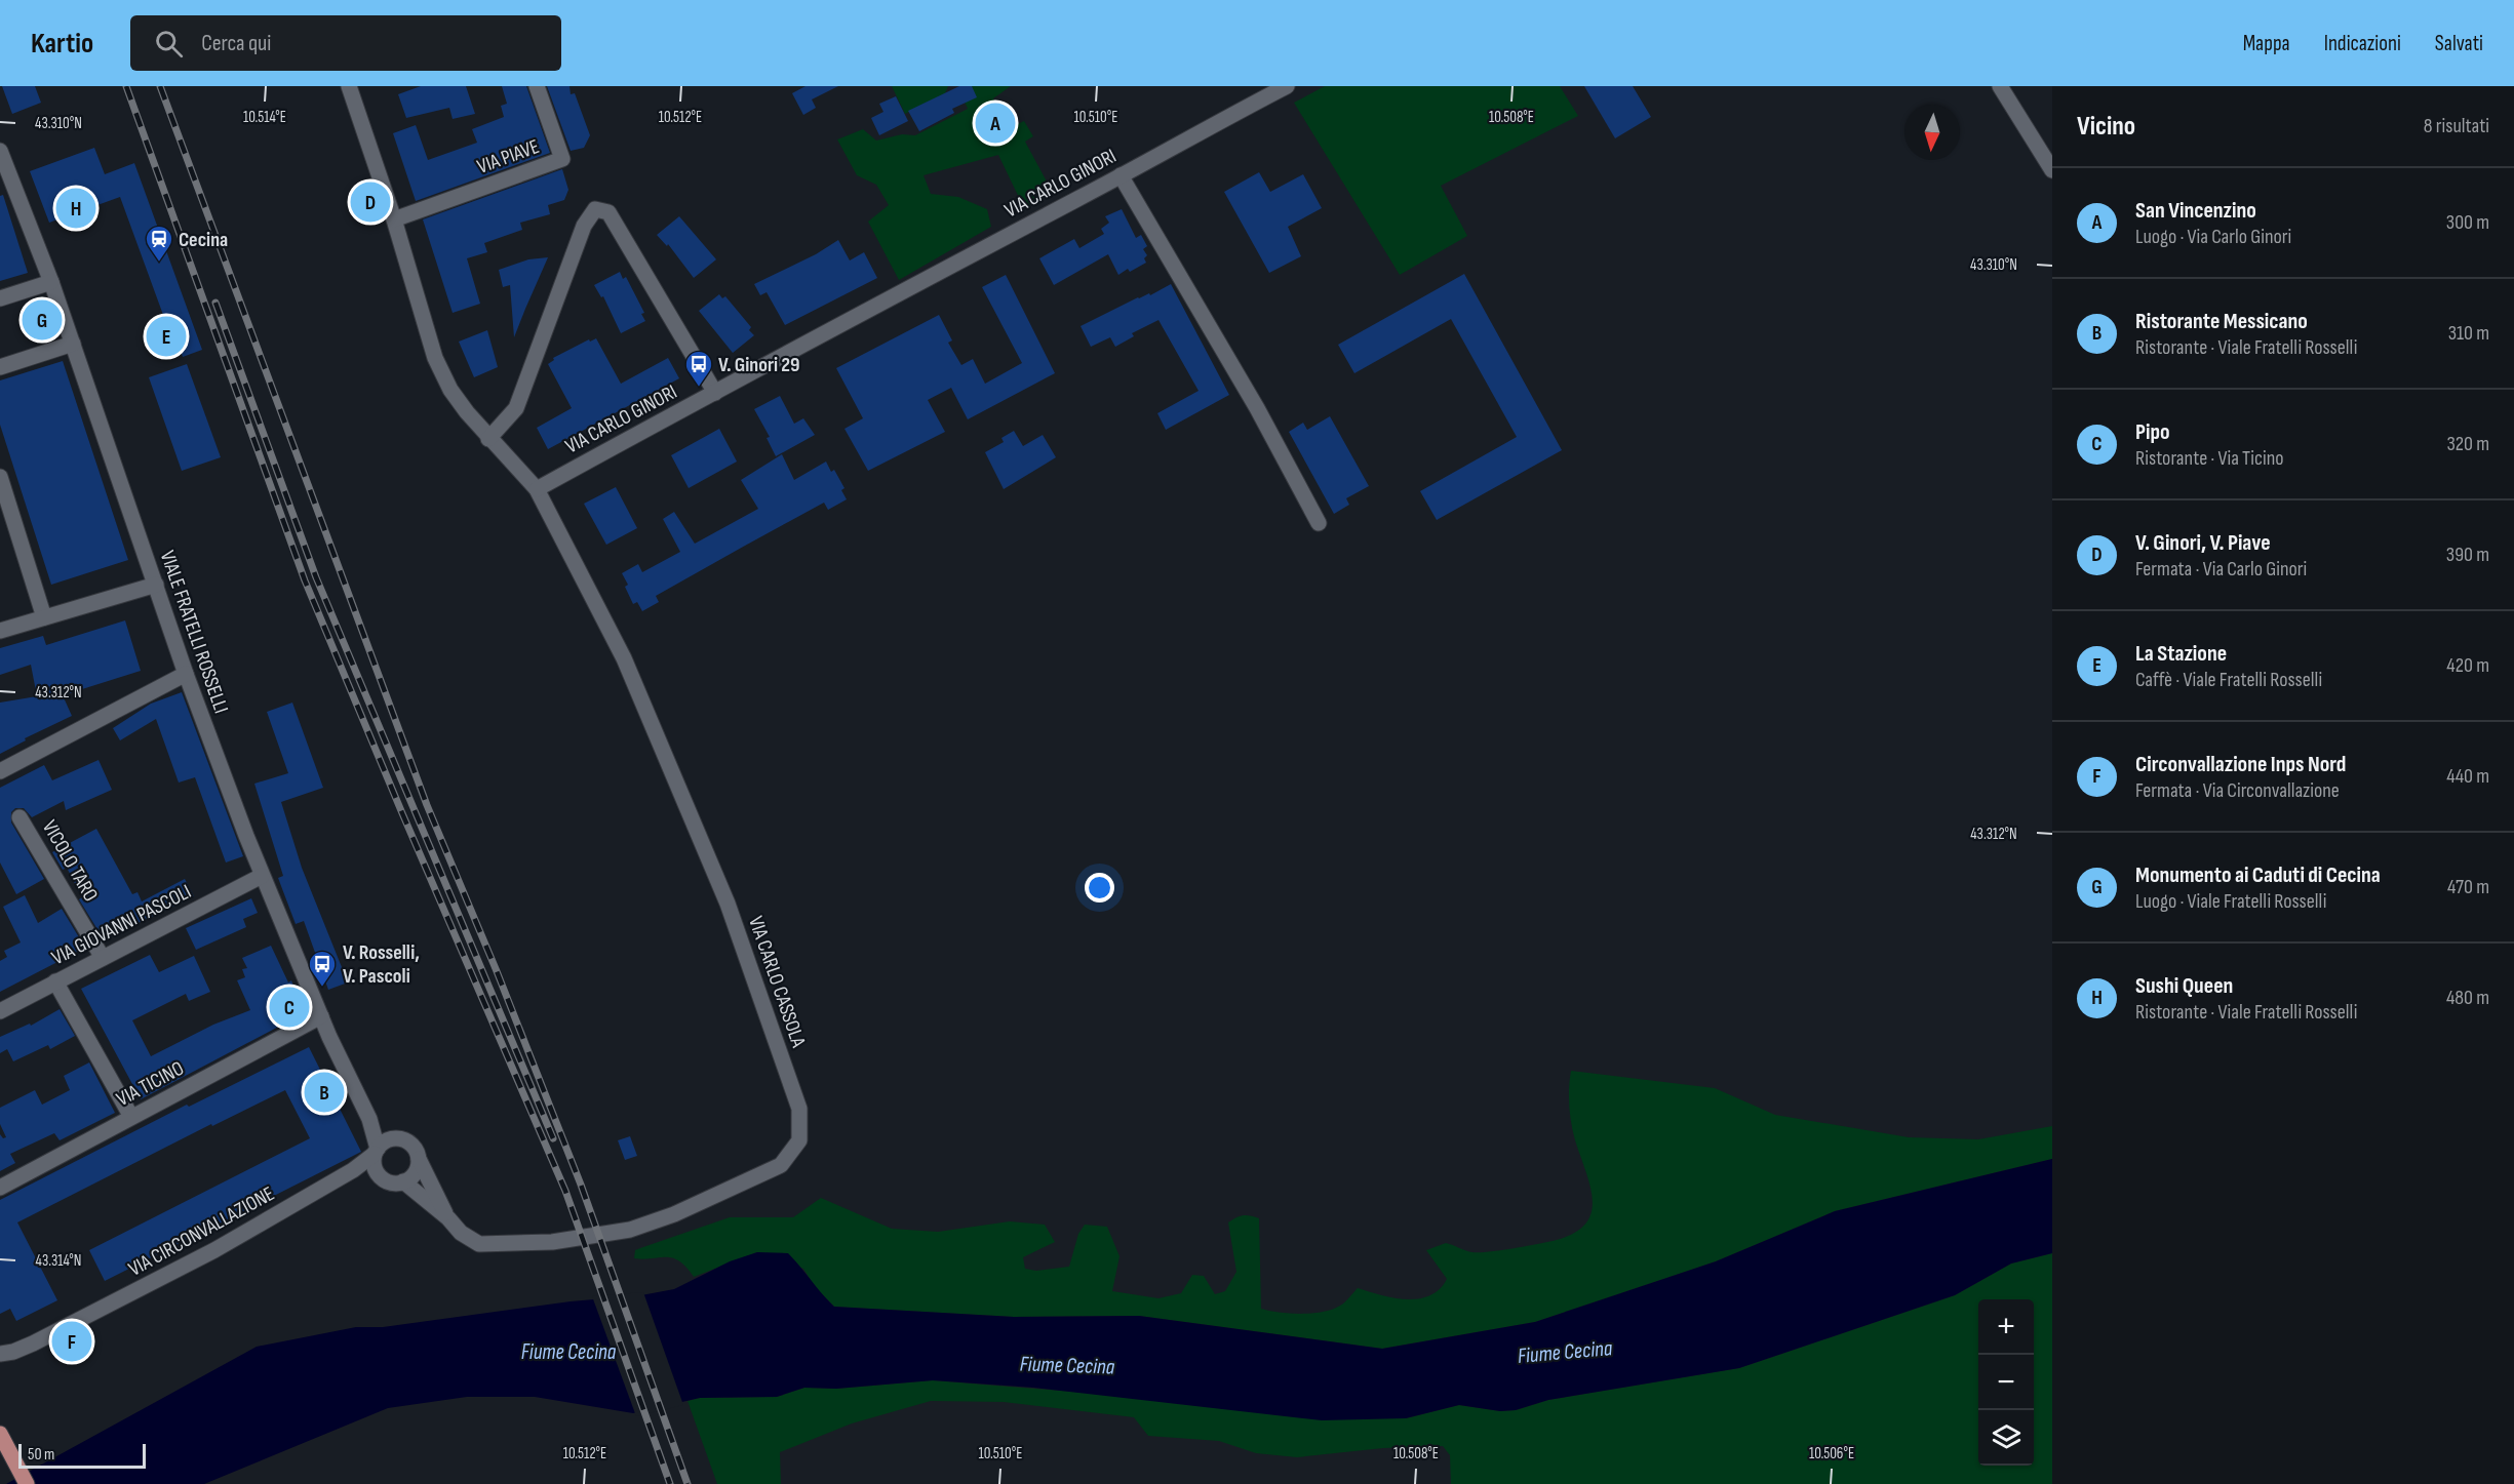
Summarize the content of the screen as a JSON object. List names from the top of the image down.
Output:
{
  "streets": {
    "street": [
      "VIA PIAVE",
      "VIA CARLO GINORI",
      "VIALE FRATELLI ROSSELLI",
      "VICOLO TARO",
      "VIA GIOVANNI PASCOLI",
      "VIA CARLO CASSOLA",
      "VIA TICINO",
      "VIA CIRCONVALLAZIONE"
    ]
  },
  "crossings": [
    ["VIA CARLO GINORI", "VIA CARLO CASSOLA"],
    ["VIALE FRATELLI ROSSELLI", "VIA GIOVANNI PASCOLI"],
    ["VIALE FRATELLI ROSSELLI", "VIA CARLO CASSOLA"],
    ["VIALE FRATELLI ROSSELLI", "VIA TICINO"],
    ["VIALE FRATELLI ROSSELLI", "VIA CIRCONVALLAZIONE"],
    ["VICOLO TARO", "VIA GIOVANNI PASCOLI"],
    ["VIA CARLO CASSOLA", "VIA CIRCONVALLAZIONE"]
  ],
  "water": ["Fiume Cecina"],
  "places": {
    "station": ["Cecina"],
    "bus stop": ["V. Ginori 29", "V. Rosselli, V. Pascoli"]
  },
  "scale_bar": "50 m",
  "north": "bottom",
  "page": {
    "header": "Kartio",
    "search": "Cerca qui",
    "nav": ["Mappa", "Indicazioni", "Salvati"],
    "heading": ["Vicino", "8 risultati"],
    "pins": [
      "A",
      "D",
      "H",
      "G",
      "E",
      "C",
      "B",
      "F"
    ],
    "list": [
      {
        "mark": "A",
        "name": "San Vincenzino",
        "note": "Luogo · Via Carlo Ginori",
        "value": "300 m"
      },
      {
        "mark": "B",
        "name": "Ristorante Messicano",
        "note": "Ristorante · Viale Fratelli Rosselli",
        "value": "310 m"
      },
      {
        "mark": "C",
        "name": "Pipo",
        "note": "Ristorante · Via Ticino",
        "value": "320 m"
      },
      {
        "mark": "D",
        "name": "V. Ginori, V. Piave",
        "note": "Fermata · Via Carlo Ginori",
        "value": "390 m"
      },
      {
        "mark": "E",
        "name": "La Stazione",
        "note": "Caffè · Viale Fratelli Rosselli",
        "value": "420 m"
      },
      {
        "mark": "F",
        "name": "Circonvallazione Inps Nord",
        "note": "Fermata · Via Circonvallazione",
        "value": "440 m"
      },
      {
        "mark": "G",
        "name": "Monumento ai Caduti di Cecina",
        "note": "Luogo · Viale Fratelli Rosselli",
        "value": "470 m"
      },
      {
        "mark": "H",
        "name": "Sushi Queen",
        "note": "Ristorante · Viale Fratelli Rosselli",
        "value": "480 m"
      }
    ],
    "map_buttons": ["+", "−"],
    "scale": "50 m"
  },
  "coordinates": [
    "10.514°E",
    "10.512°E",
    "10.510°E",
    "10.508°E",
    "43.310°N",
    "43.312°N",
    "43.314°N",
    "10.506°E"
  ]
}
